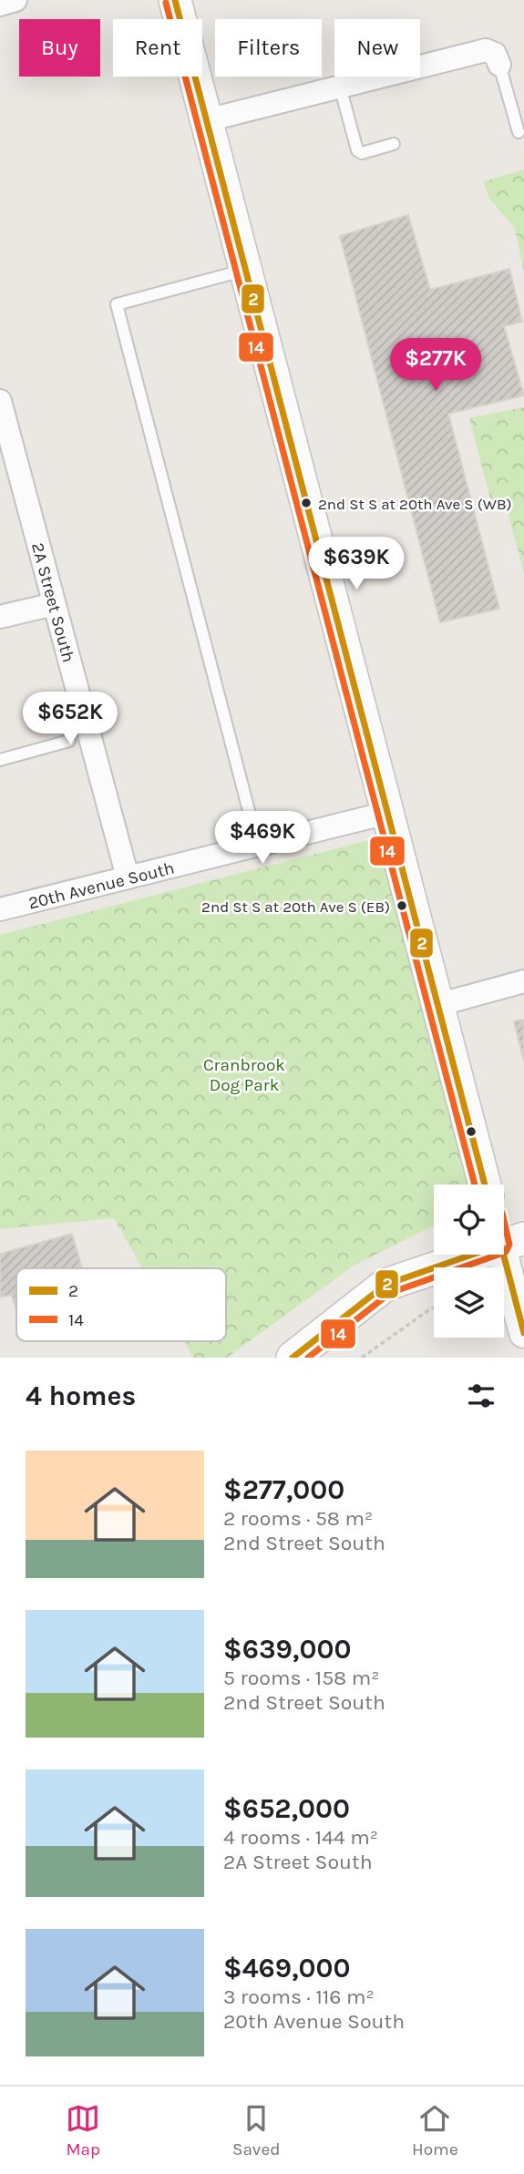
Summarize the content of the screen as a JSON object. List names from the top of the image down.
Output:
{
  "streets": {
    "street": ["2A Street South", "20th Avenue South"]
  },
  "crossings": [
    ["2A Street South", "20th Avenue South"]
  ],
  "parks": ["Cranbrook Dog Park"],
  "places": ["2nd St S at 20th Ave S (WB)", "2nd St S at 20th Ave S (EB)"],
  "lines": ["transit line 2", "transit line 14"],
  "legend": ["2", "14"],
  "page": {
    "chip": [
      "Buy",
      "Rent",
      "Filters",
      "New"
    ],
    "price": [
      "$277K",
      "$639K",
      "$652K",
      "$469K"
    ],
    "heading": "4 homes",
    "list": [
      {
        "name": "$277,000",
        "note": "2 rooms · 58 m² · 2nd Street South"
      },
      {
        "name": "$639,000",
        "note": "5 rooms · 158 m² · 2nd Street South"
      },
      {
        "name": "$652,000",
        "note": "4 rooms · 144 m² · 2A Street South"
      },
      {
        "name": "$469,000",
        "note": "3 rooms · 116 m² · 20th Avenue South"
      }
    ],
    "tabs": ["Map", "Saved", "Home"]
  }
}
